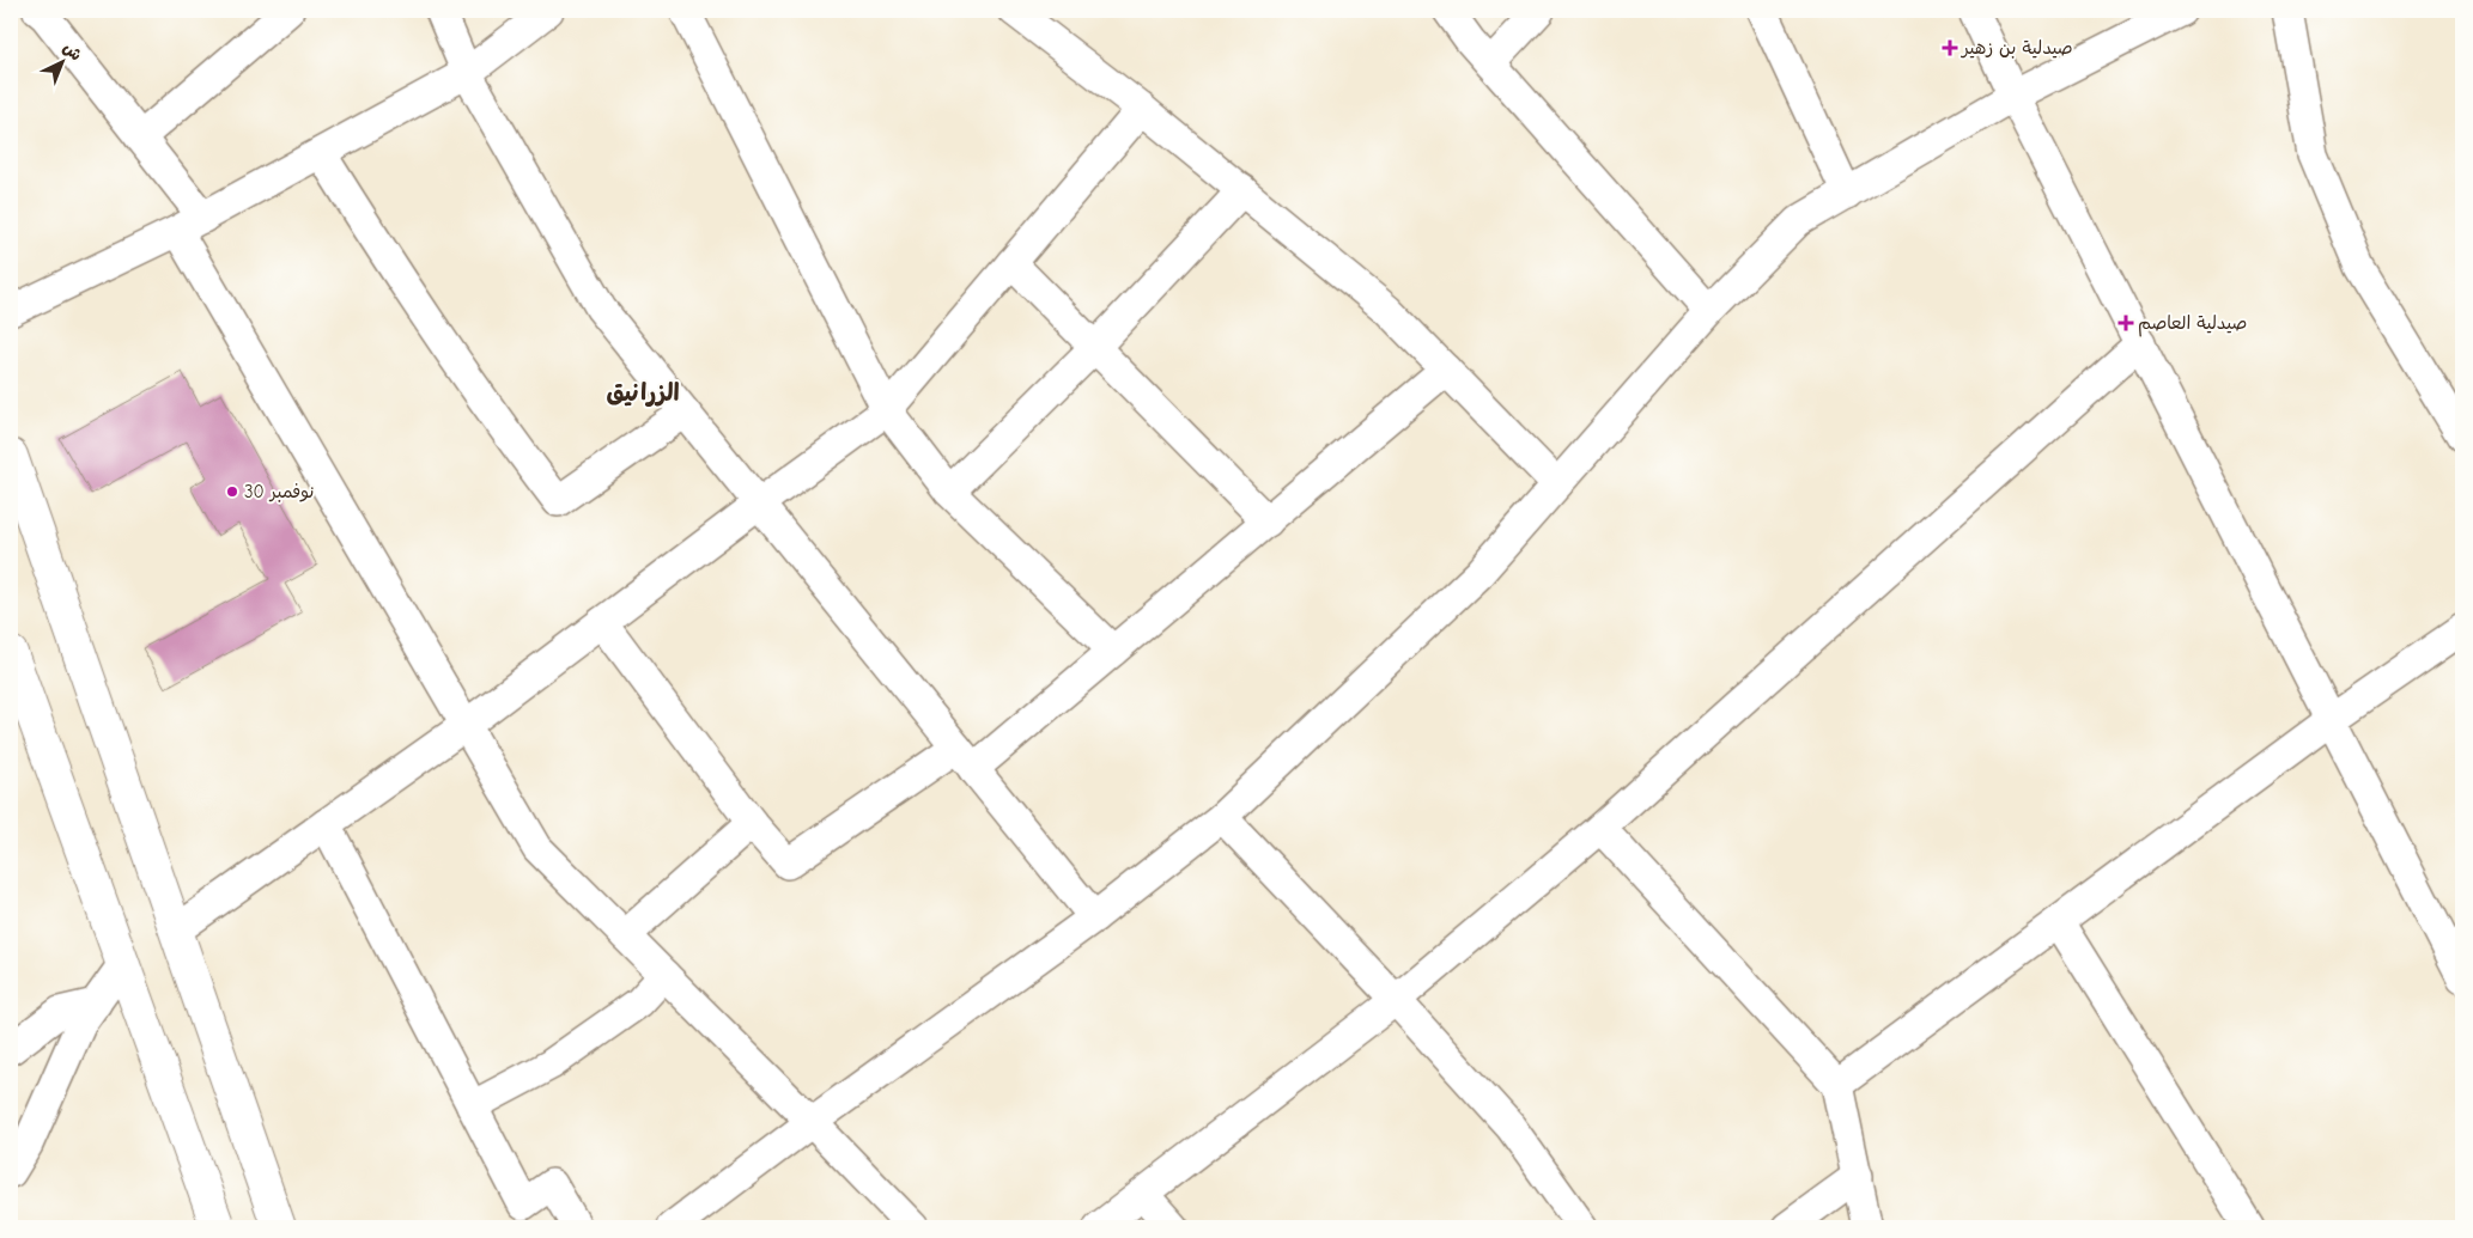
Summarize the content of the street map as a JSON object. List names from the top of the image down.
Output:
{
  "districts": ["الزرانيق"],
  "places": {
    "health": ["صيدلية بن زهير", "صيدلية العاصم"],
    "other": ["30 نوفمبر"]
  },
  "north": "top right"
}
